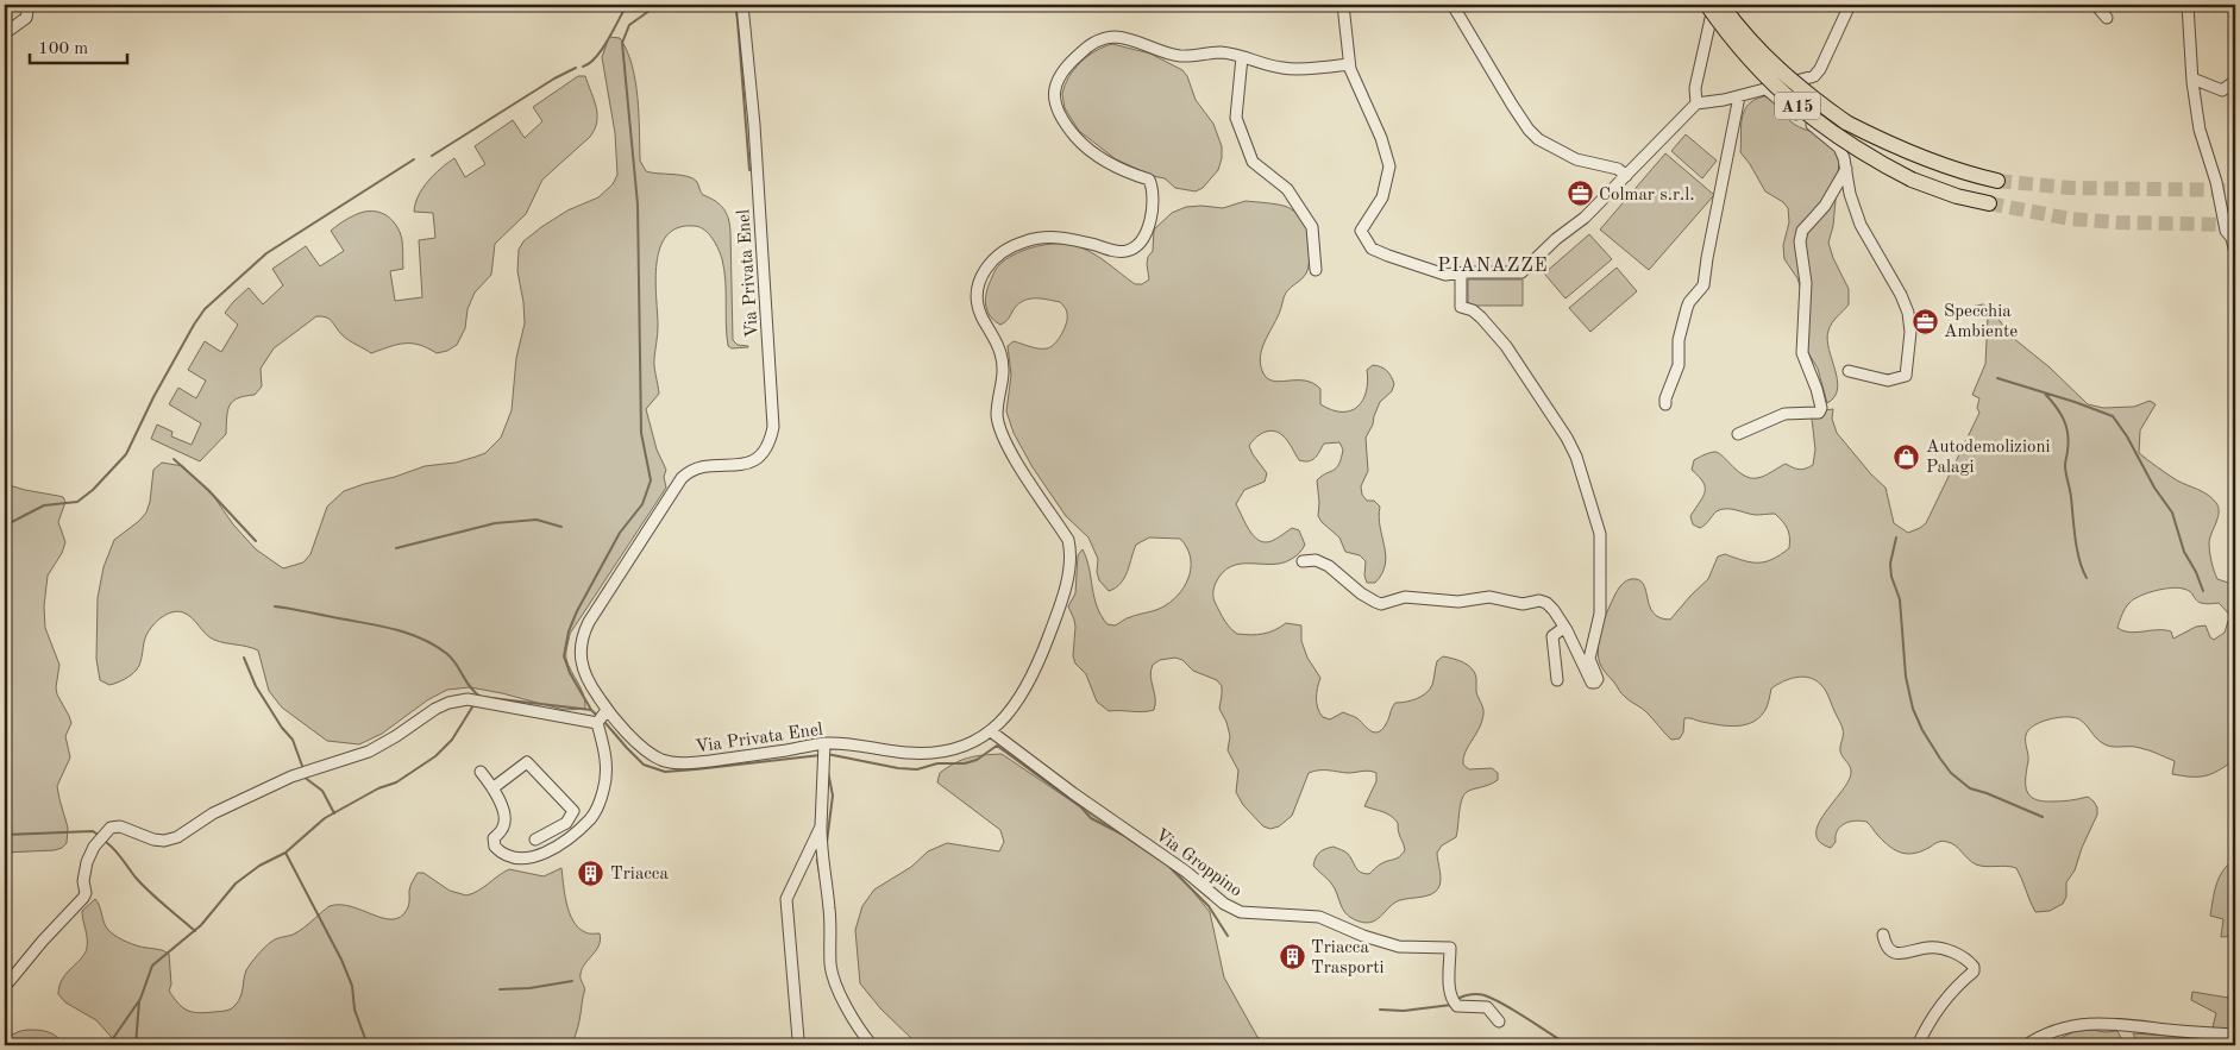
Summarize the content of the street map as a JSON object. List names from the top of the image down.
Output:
{
  "streets": {
    "highway": ["A15"],
    "street": ["Via Privata Enel", "Via Groppino"]
  },
  "crossings": [
    ["Via Privata Enel", "Via Groppino"]
  ],
  "districts": ["PIANAZZE"],
  "places": {
    "office": ["Colmar s.r.l.", "Specchia Ambiente"],
    "shop": ["Autodemolizioni Palagi"],
    "building": ["Triacca", "Triacca Trasporti"]
  },
  "scale_bar": "100 m"
}
